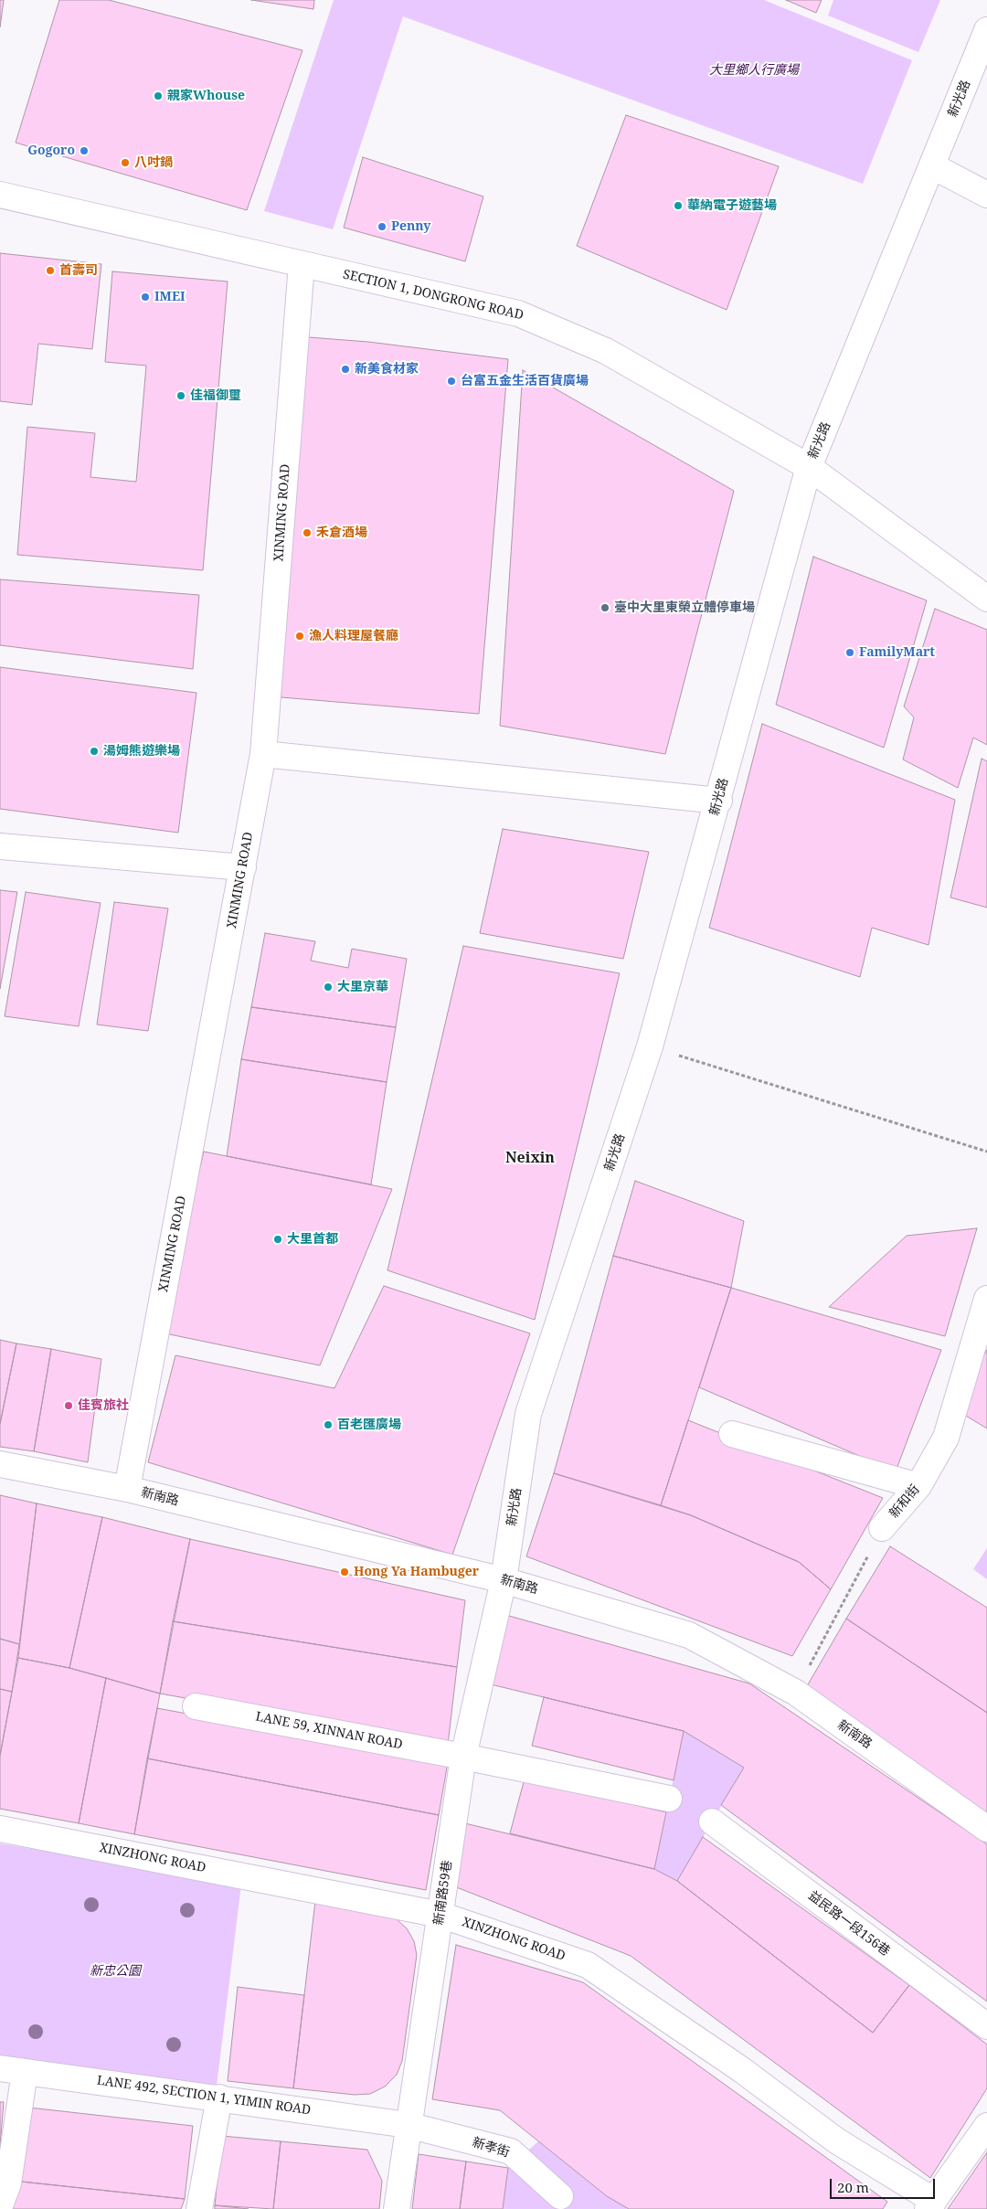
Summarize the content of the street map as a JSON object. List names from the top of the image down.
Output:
{
  "streets": {
    "street": [
      "新光路",
      "SECTION 1, DONGRONG ROAD",
      "XINMING ROAD",
      "新南路",
      "新和街",
      "LANE 59, XINNAN ROAD",
      "XINZHONG ROAD",
      "新南路59巷",
      "益民路一段156巷",
      "LANE 492, SECTION 1, YIMIN ROAD",
      "新孝街"
    ]
  },
  "crossings": [
    ["新光路", "SECTION 1, DONGRONG ROAD"],
    ["新光路", "新南路"],
    ["新光路", "新南路59巷"],
    ["SECTION 1, DONGRONG ROAD", "XINMING ROAD"],
    ["XINMING ROAD", "新南路"],
    ["新南路", "新和街"],
    ["新南路", "新南路59巷"],
    ["LANE 59, XINNAN ROAD", "新南路59巷"],
    ["XINZHONG ROAD", "新南路59巷"],
    ["新南路59巷", "LANE 492, SECTION 1, YIMIN ROAD"],
    ["新南路59巷", "新孝街"],
    ["LANE 492, SECTION 1, YIMIN ROAD", "新孝街"]
  ],
  "districts": ["Neixin"],
  "parks": ["大里鄉人行廣場", "新忠公園"],
  "places": [
    "親家Whouse",
    "Gogoro",
    "八吋鍋",
    "華納電子遊藝場",
    "Penny",
    "首壽司",
    "IMEI",
    "新美食材家",
    "台富五金生活百貨廣場",
    "佳福御璽",
    "禾倉酒場",
    "臺中大里東榮立體停車場",
    "漁人料理屋餐廳",
    "FamilyMart",
    "湯姆熊遊樂場",
    "大里京華",
    "大里首都",
    "佳賓旅社",
    "百老匯廣場",
    "Hong Ya Hambuger"
  ],
  "scale_bar": "20 m"
}
